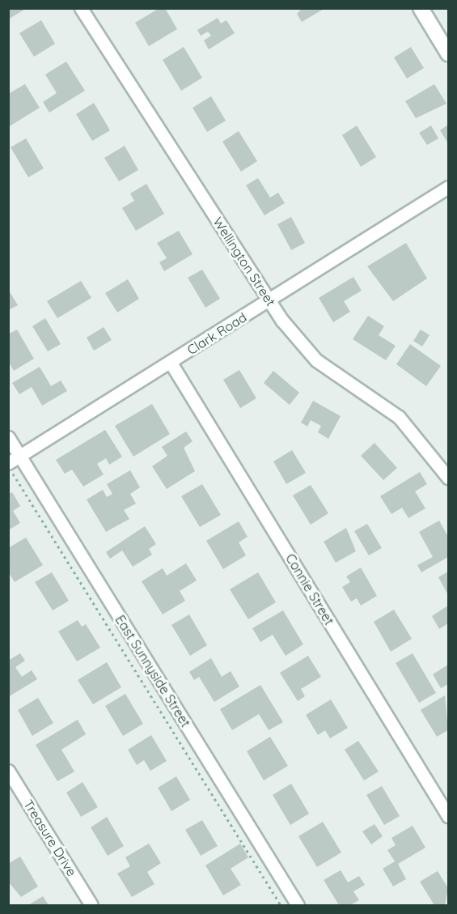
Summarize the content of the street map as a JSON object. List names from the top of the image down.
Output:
{
  "streets": {
    "street": [
      "Wellington Street",
      "Clark Road",
      "Connie Street",
      "East Sunnyside Street",
      "Treasure Drive"
    ]
  },
  "crossings": [
    ["Wellington Street", "Clark Road"],
    ["Clark Road", "Connie Street"],
    ["Clark Road", "East Sunnyside Street"]
  ]
}
